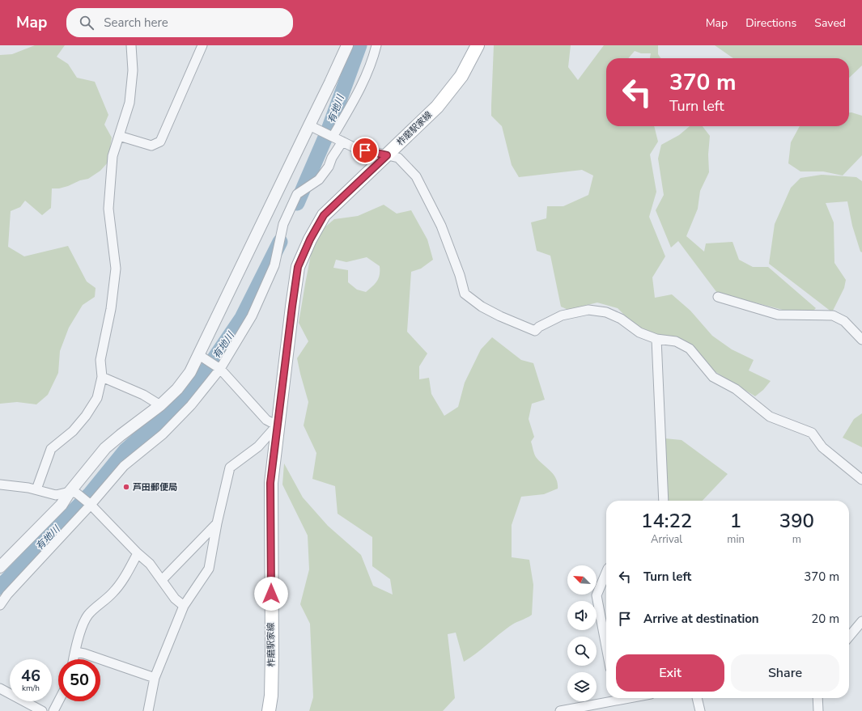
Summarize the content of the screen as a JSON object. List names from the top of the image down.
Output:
{
  "streets": {
    "main road": ["柞磨駅家線"]
  },
  "water": ["有地川"],
  "places": ["芦田郵便局"],
  "north": "top left",
  "page": {
    "header": "Map",
    "search": "Search here",
    "nav": ["Map", "Directions", "Saved"],
    "turn": ["370 m", "Turn left"],
    "eta": [
      "14:22",
      "Arrival",
      "1",
      "min",
      "390",
      "m"
    ],
    "list": [
      {
        "name": "Turn left",
        "value": "370 m"
      },
      {
        "name": "Arrive at destination",
        "value": "20 m"
      }
    ],
    "buttons": ["Exit", "Share"],
    "speed": "46 km/h",
    "limit": "50"
  }
}
